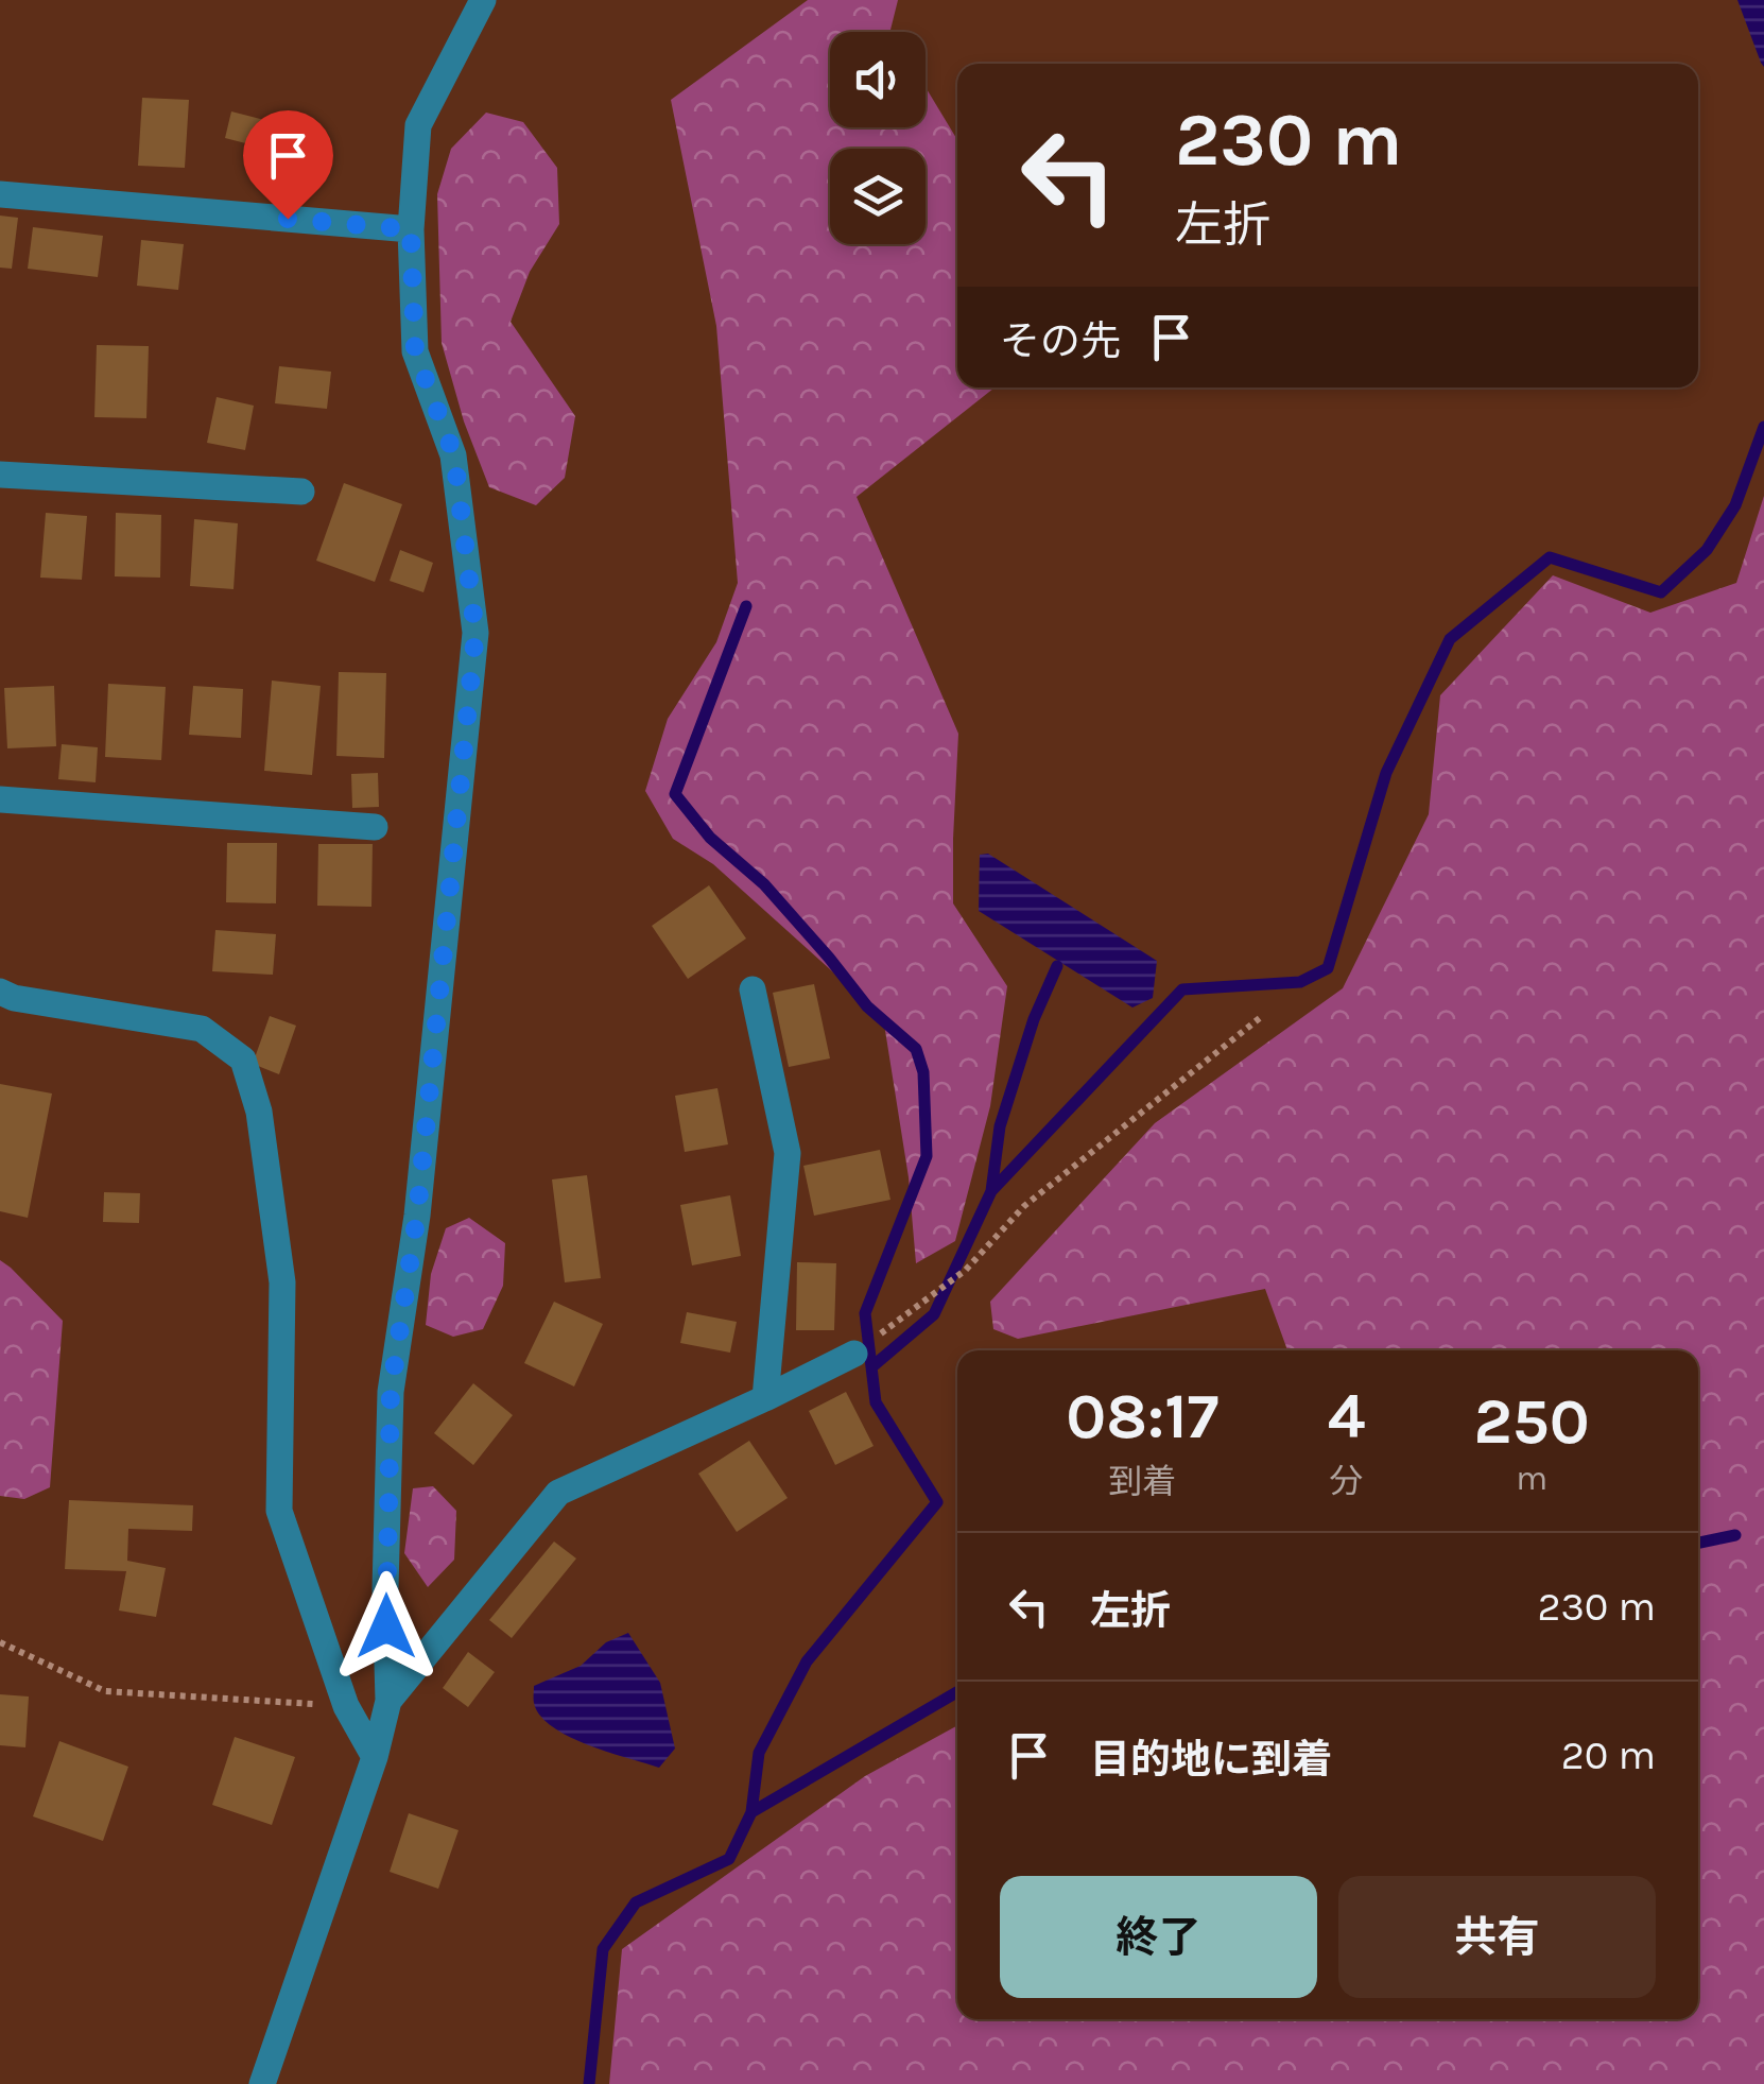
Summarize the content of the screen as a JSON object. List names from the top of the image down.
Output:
{
  "page": {
    "turn": ["230 m", "左折"],
    "then": "その先",
    "eta": [
      "08:17",
      "到着",
      "4",
      "分",
      "250",
      "m"
    ],
    "list": [
      {
        "name": "左折",
        "value": "230 m"
      },
      {
        "name": "目的地に到着",
        "value": "20 m"
      }
    ],
    "buttons": ["終了", "共有"]
  }
}
